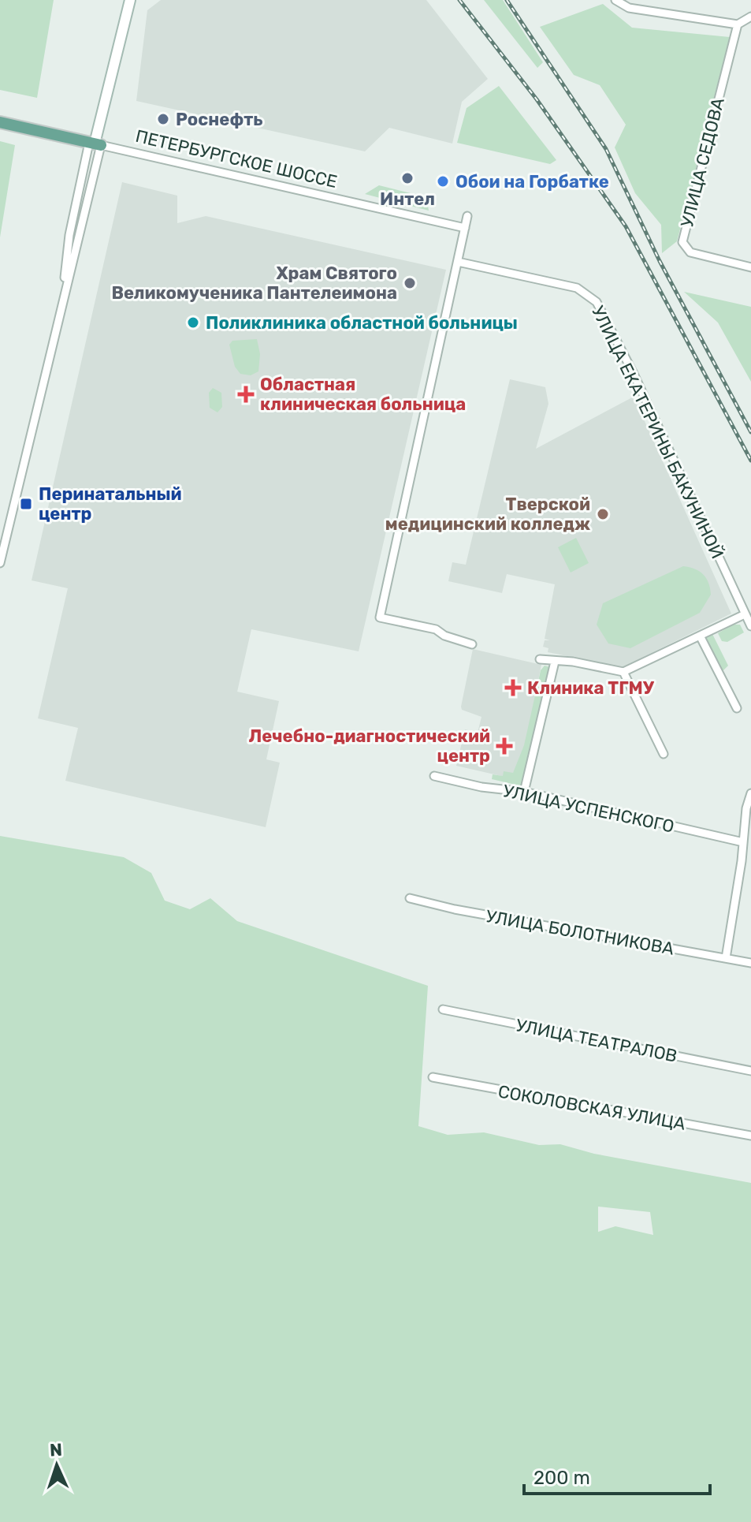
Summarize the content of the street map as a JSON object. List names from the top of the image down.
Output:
{
  "streets": {
    "main road": ["ПЕТЕРБУРГСКОЕ ШОССЕ"],
    "street": [
      "УЛИЦА СЕДОВА",
      "УЛИЦА ЕКАТЕРИНЫ БАКУНИНОЙ",
      "УЛИЦА УСПЕНСКОГО",
      "УЛИЦА БОЛОТНИКОВА",
      "УЛИЦА ТЕАТРАЛОВ",
      "СОКОЛОВСКАЯ УЛИЦА"
    ]
  },
  "places": {
    "other": [
      "Роснефть",
      "Интел",
      "Обои на Горбатке",
      "Храм Святого Великомученика Пантелеимона",
      "Поликлиника областной больницы",
      "Тверской медицинский колледж"
    ],
    "health": ["Областная клиническая больница", "Клиника ТГМУ", "Лечебно-диагностический центр"],
    "transit": ["Перинатальный центр"]
  },
  "scale_bar": "200 m",
  "north": "top"
}
